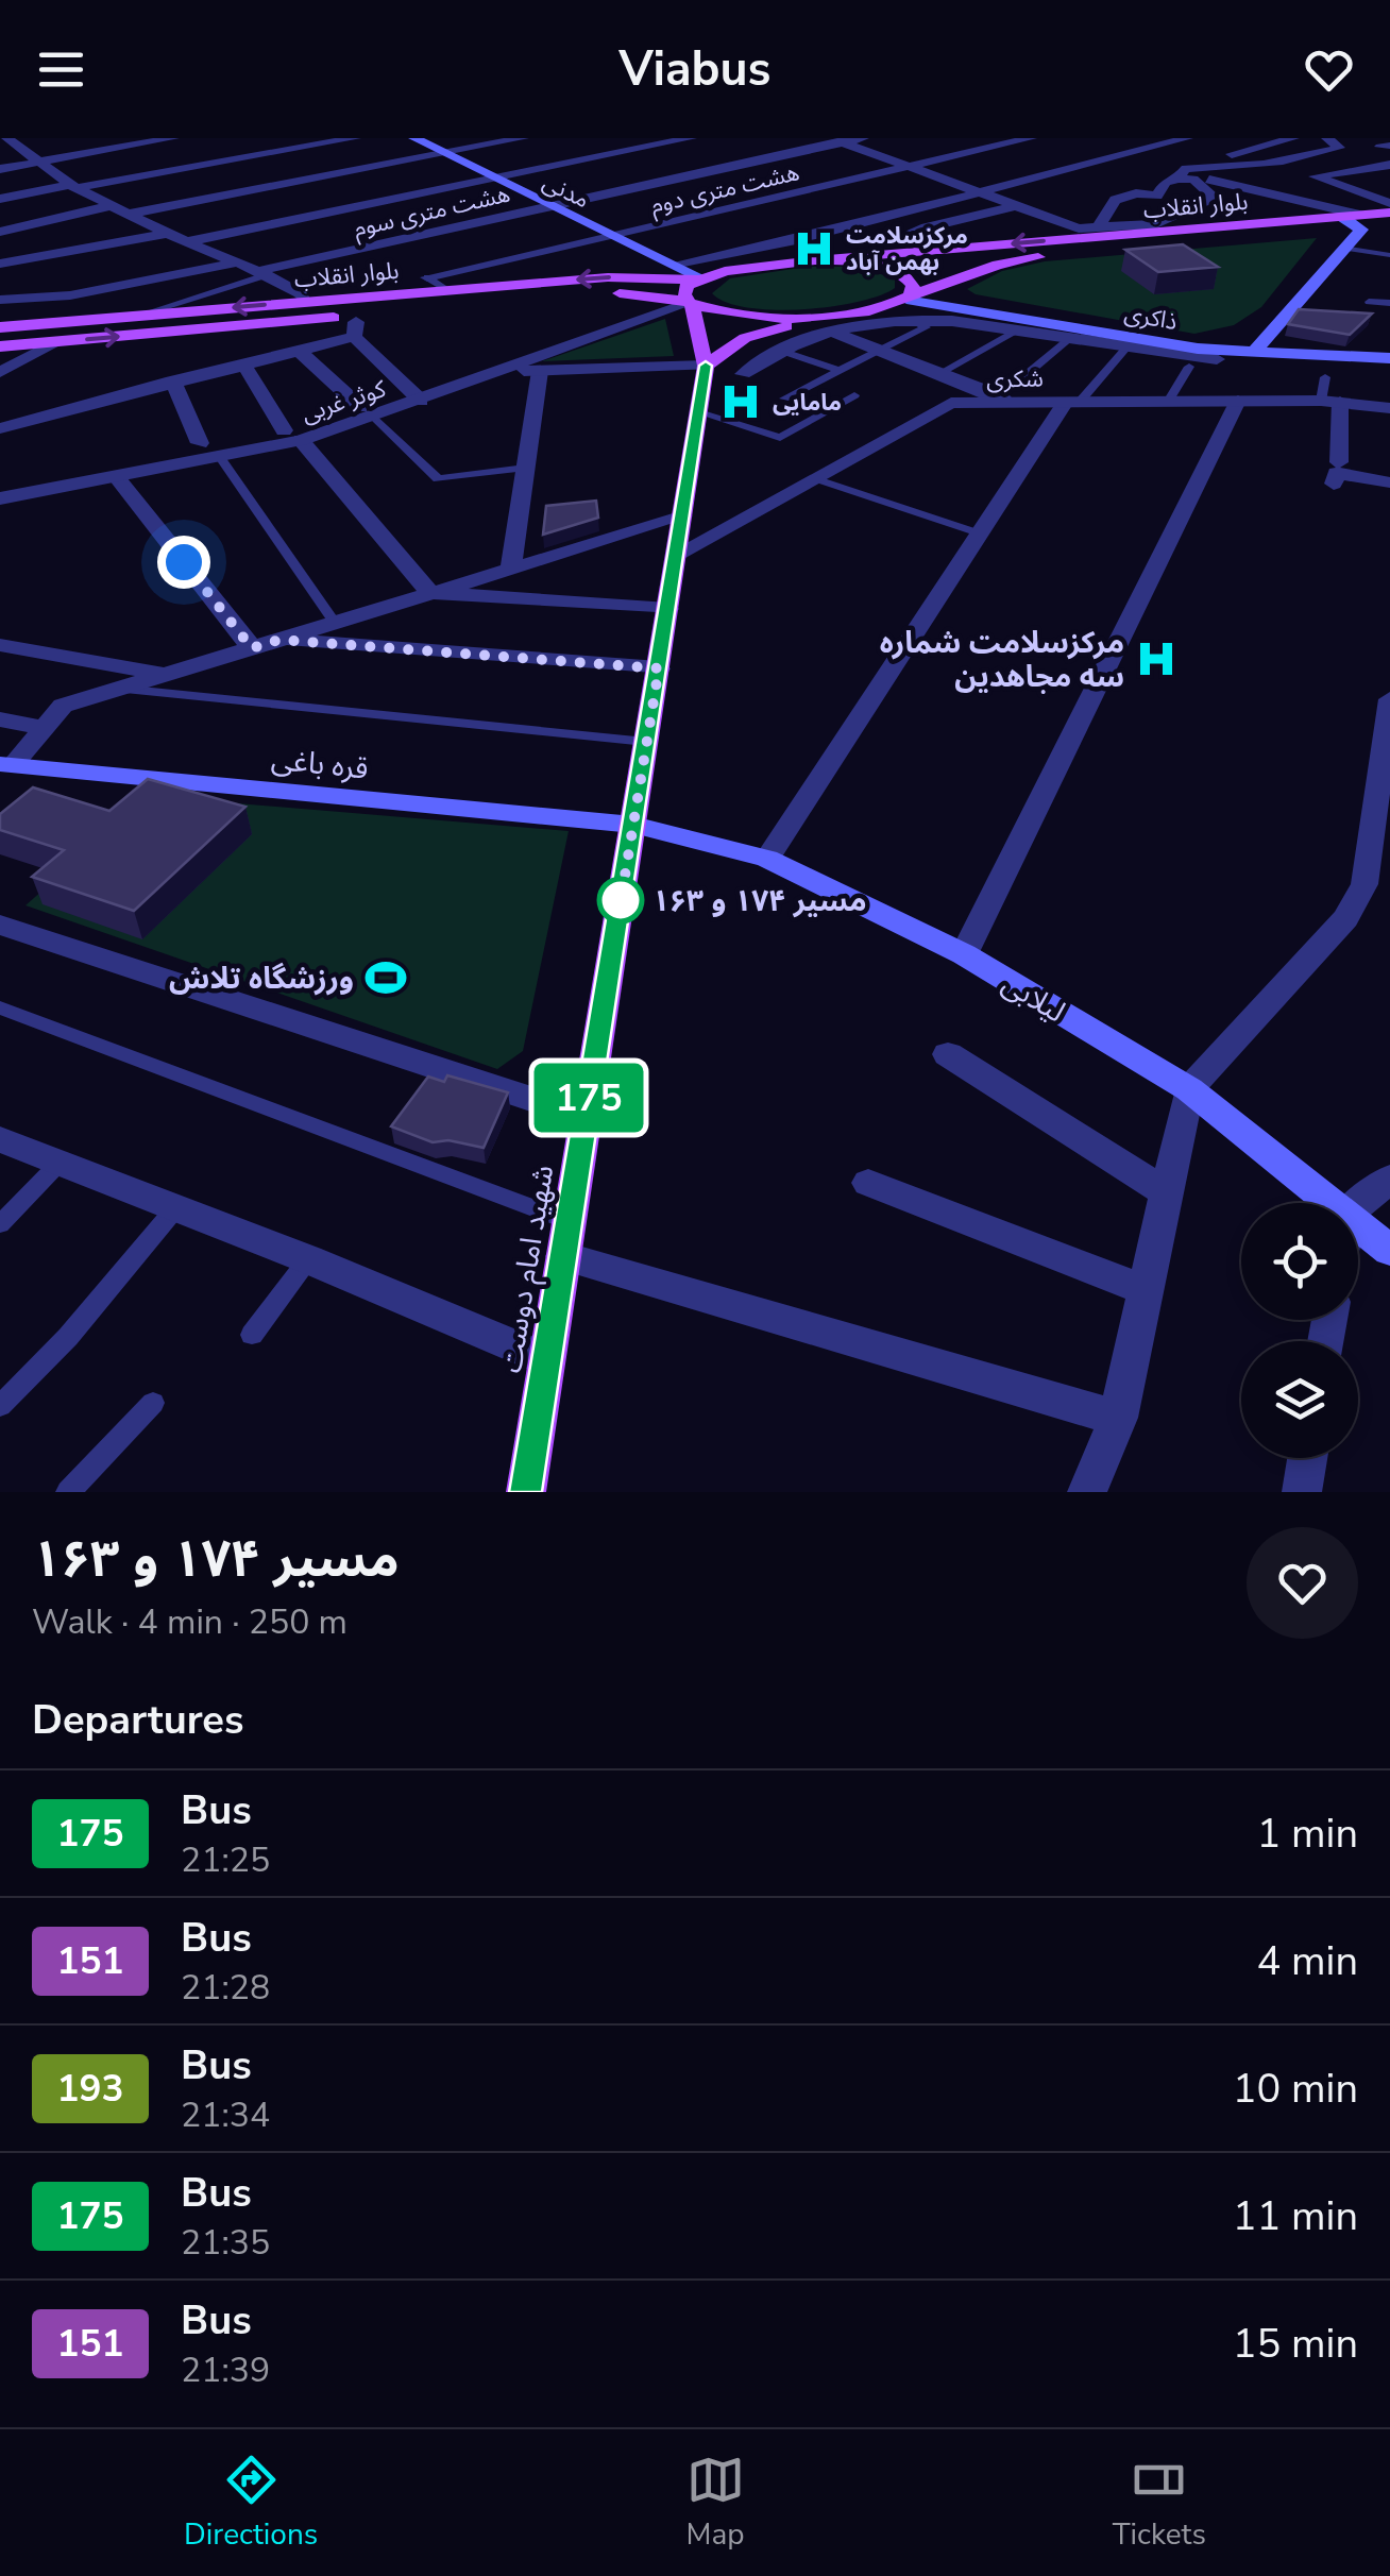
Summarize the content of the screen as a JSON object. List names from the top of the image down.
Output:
{
  "streets": {
    "main road": [
      "مدنی",
      "بلوار انقلاب",
      "ذاکری",
      "قره باغی",
      "لیلابی",
      "شهید امام دوست"
    ],
    "street": [
      "هشت متری دوم",
      "هشت متری سوم",
      "شکری",
      "کوثر غربی"
    ]
  },
  "crossings": [
    ["هشت متری دوم", "مدنی"],
    ["مدنی", "بلوار انقلاب"],
    ["مدنی", "هشت متری سوم"],
    ["بلوار انقلاب", "ذاکری"],
    ["بلوار انقلاب", "کوثر غربی"],
    ["شکری", "شهید امام دوست"],
    ["قره باغی", "لیلابی"],
    ["قره باغی", "شهید امام دوست"],
    ["لیلابی", "شهید امام دوست"]
  ],
  "places": {
    "hospital": ["مرکزسلامت بهمن آباد", "مامایی", "مرکزسلامت شماره سه مجاهدین"],
    "other": ["مسیر ۱۷۴ و ۱۶۳"],
    "sports": ["ورزشگاه تلاش"]
  },
  "lines": ["bus line 175"],
  "page": {
    "header": "Viabus",
    "on_map": "175",
    "heading": [
      ["مسیر ۱۷۴ و ۱۶۳", "Walk · 4 min · 250 m"],
      "Departures"
    ],
    "list": [
      {
        "mark": "175",
        "name": "Bus",
        "note": "21:25",
        "value": "1 min"
      },
      {
        "mark": "151",
        "name": "Bus",
        "note": "21:28",
        "value": "4 min"
      },
      {
        "mark": "193",
        "name": "Bus",
        "note": "21:34",
        "value": "10 min"
      },
      {
        "mark": "175",
        "name": "Bus",
        "note": "21:35",
        "value": "11 min"
      },
      {
        "mark": "151",
        "name": "Bus",
        "note": "21:39",
        "value": "15 min"
      }
    ],
    "tabs": ["Directions", "Map", "Tickets"]
  }
}
